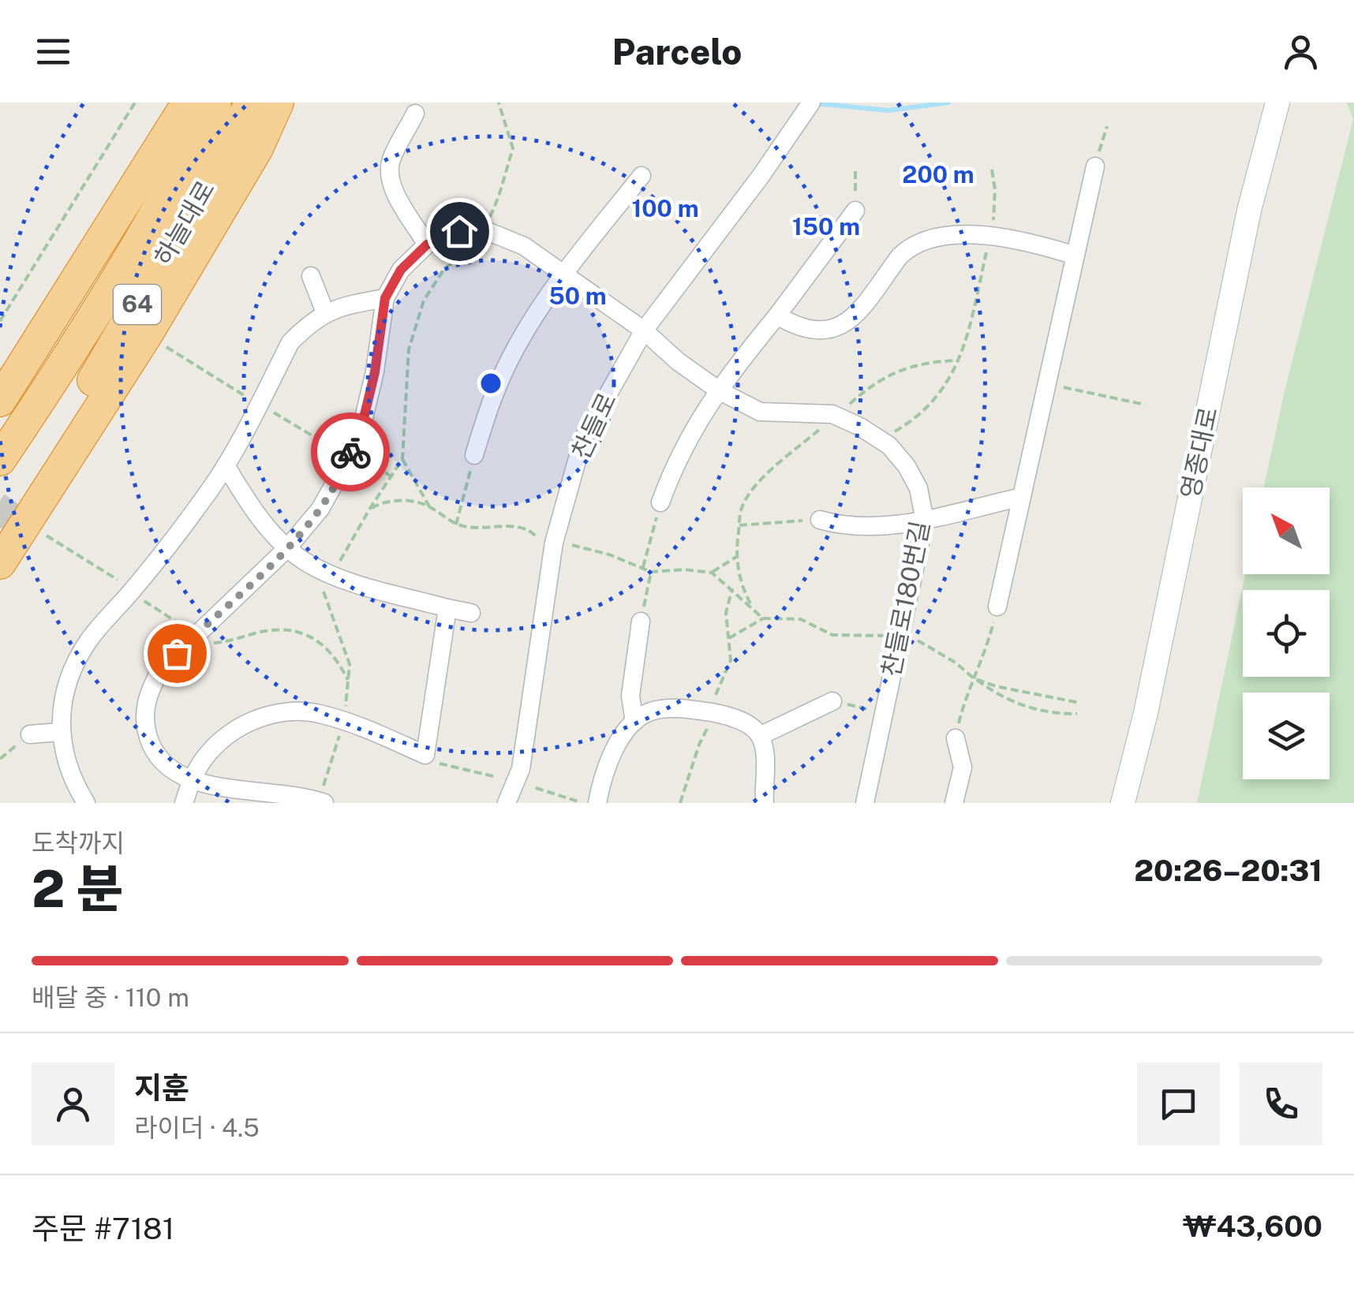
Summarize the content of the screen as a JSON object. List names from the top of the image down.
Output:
{
  "streets": {
    "highway": ["하늘대로", "64"],
    "street": ["찬들로", "영종대로", "찬들로180번길"]
  },
  "crossings": [
    ["찬들로", "찬들로180번길"]
  ],
  "north": "top left",
  "page": {
    "header": "Parcelo",
    "heading": ["2 분", "도착까지", "20:26–20:31"],
    "panel": [
      "지훈",
      "라이더 · 4.5",
      "주문 #7181",
      "₩43,600"
    ],
    "bar": "배달 중 · 110 m"
  },
  "rings": [
    "200 m",
    "100 m",
    "150 m",
    "50 m"
  ]
}
